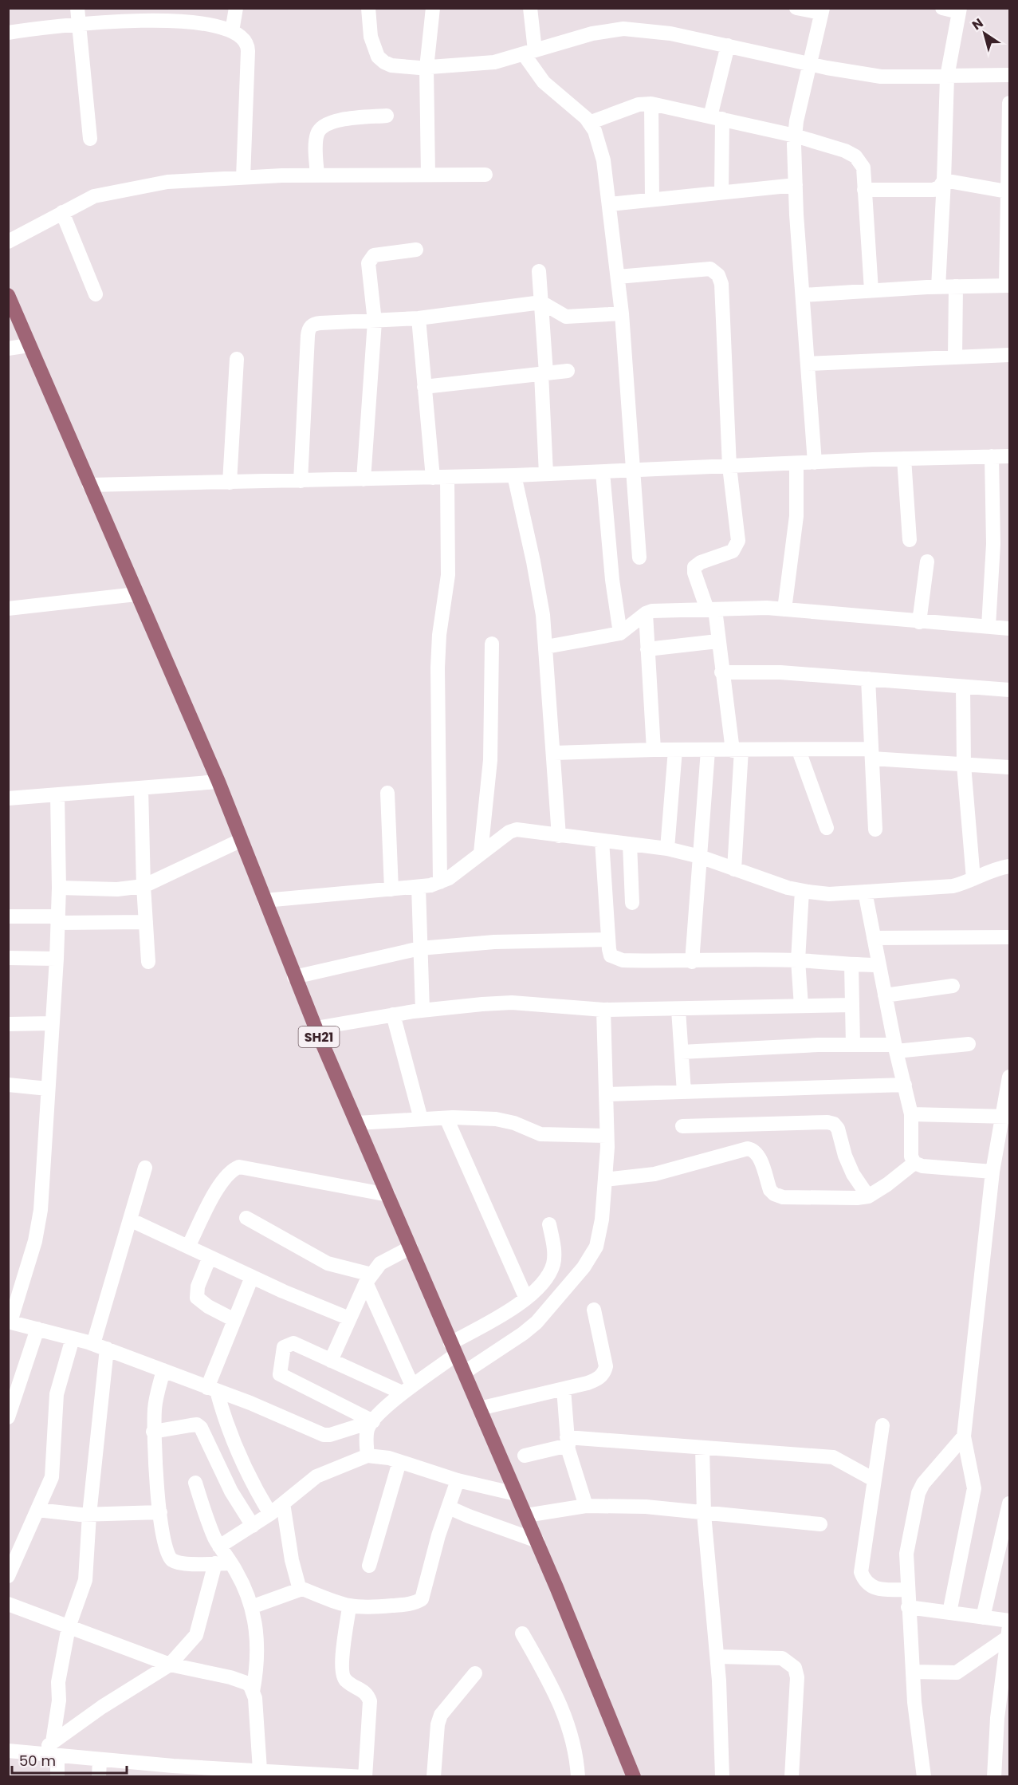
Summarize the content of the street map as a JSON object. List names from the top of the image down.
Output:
{
  "streets": {
    "main road": ["SH21"]
  },
  "scale_bar": "50 m",
  "north": "top left"
}
